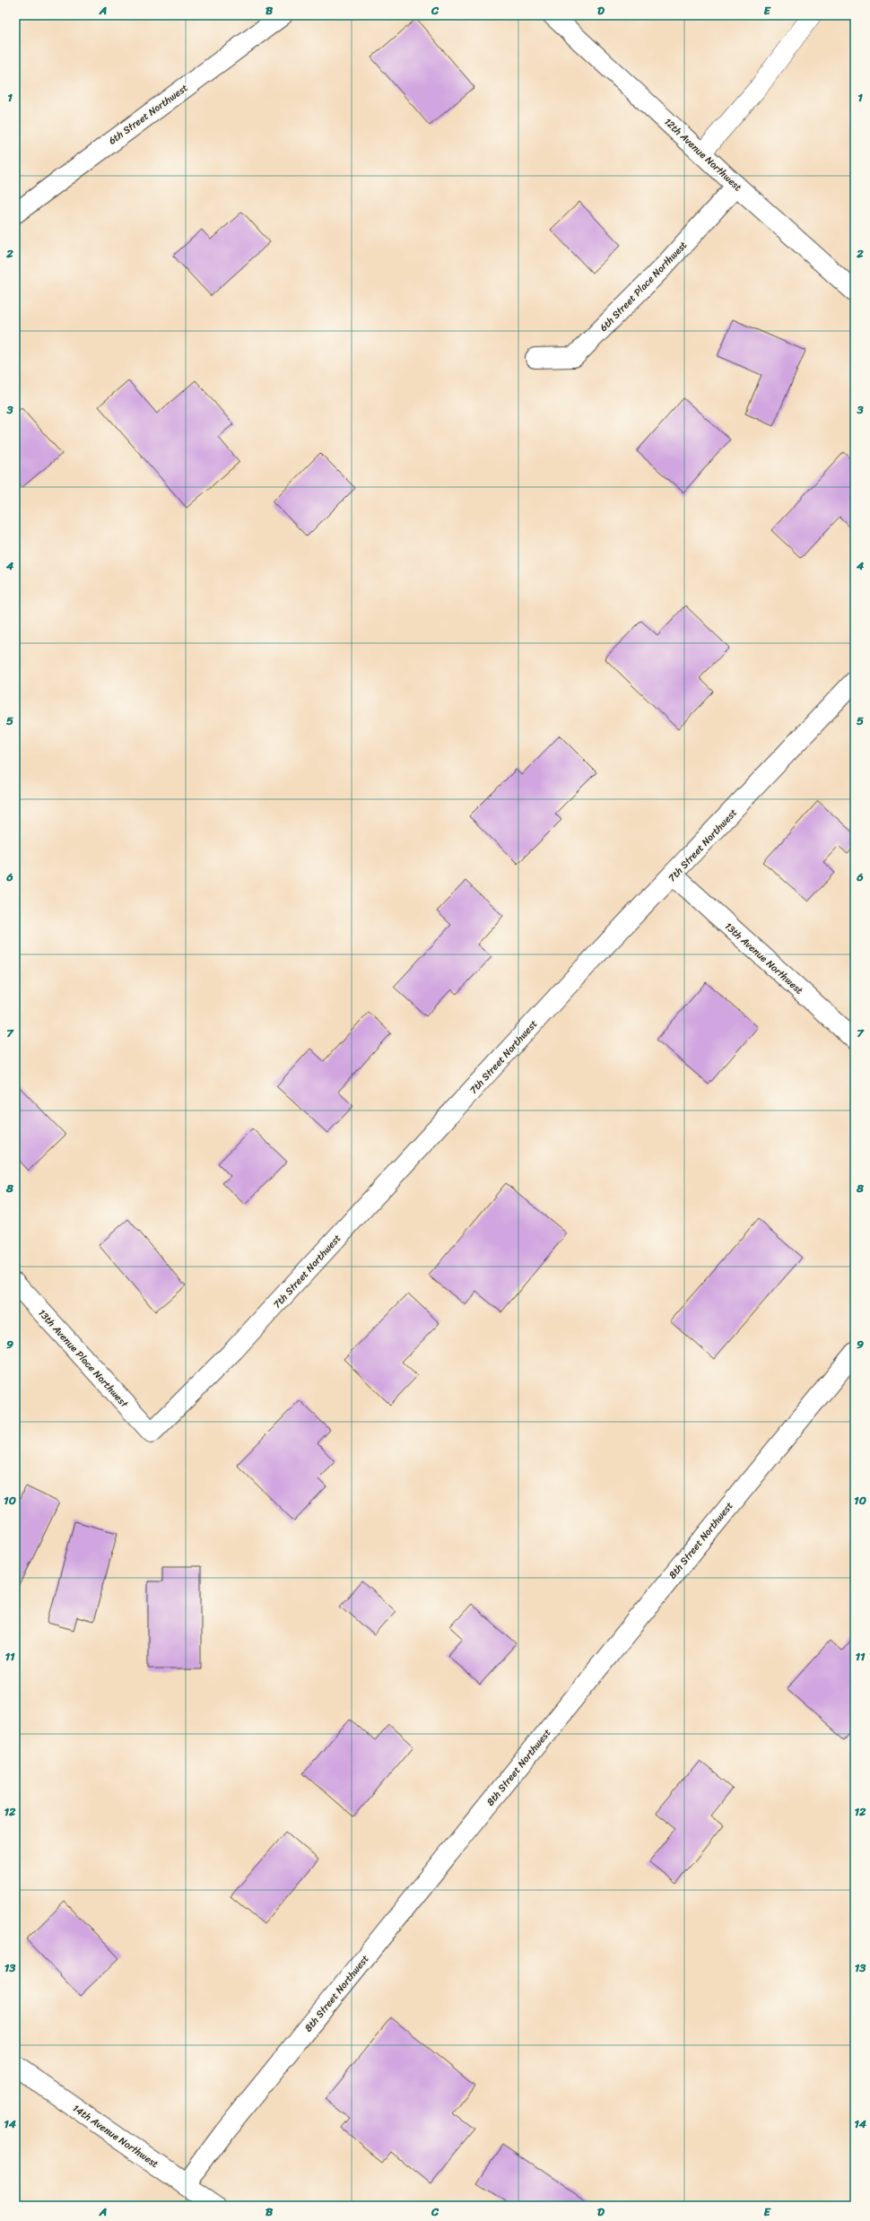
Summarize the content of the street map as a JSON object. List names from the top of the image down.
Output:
{
  "streets": {
    "street": [
      "6th Street Northwest",
      "12th Avenue Northwest",
      "6th Street Place Northwest",
      "7th Street Northwest",
      "13th Avenue Northwest",
      "13th Avenue Place Northwest",
      "8th Street Northwest",
      "14th Avenue Northwest"
    ]
  },
  "crossings": [
    ["12th Avenue Northwest", "6th Street Place Northwest"],
    ["7th Street Northwest", "13th Avenue Northwest"],
    ["7th Street Northwest", "13th Avenue Place Northwest"],
    ["8th Street Northwest", "14th Avenue Northwest"]
  ],
  "grid": {
    "columns": [
      "A",
      "B",
      "C",
      "D",
      "E"
    ],
    "rows": [
      "1",
      "2",
      "3",
      "4",
      "5",
      "6",
      "7",
      "8",
      "9",
      "10",
      "11",
      "12",
      "13",
      "14"
    ]
  }
}
